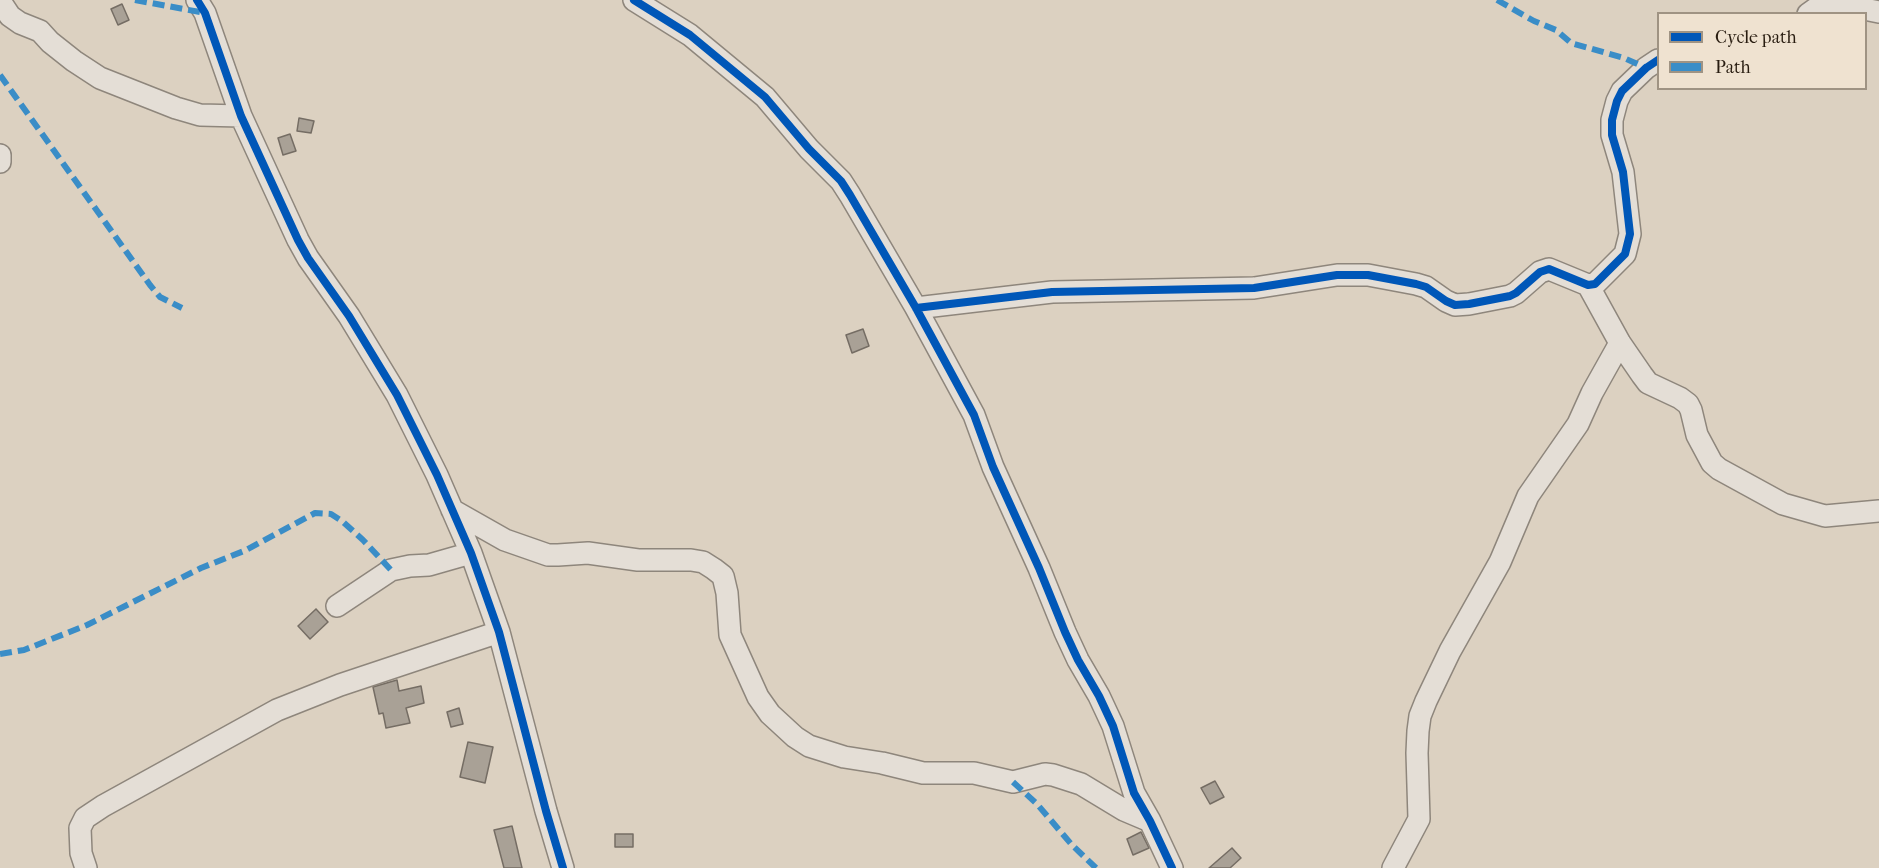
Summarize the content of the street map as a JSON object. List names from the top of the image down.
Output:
{
  "legend": ["Cycle path", "Path"]
}
